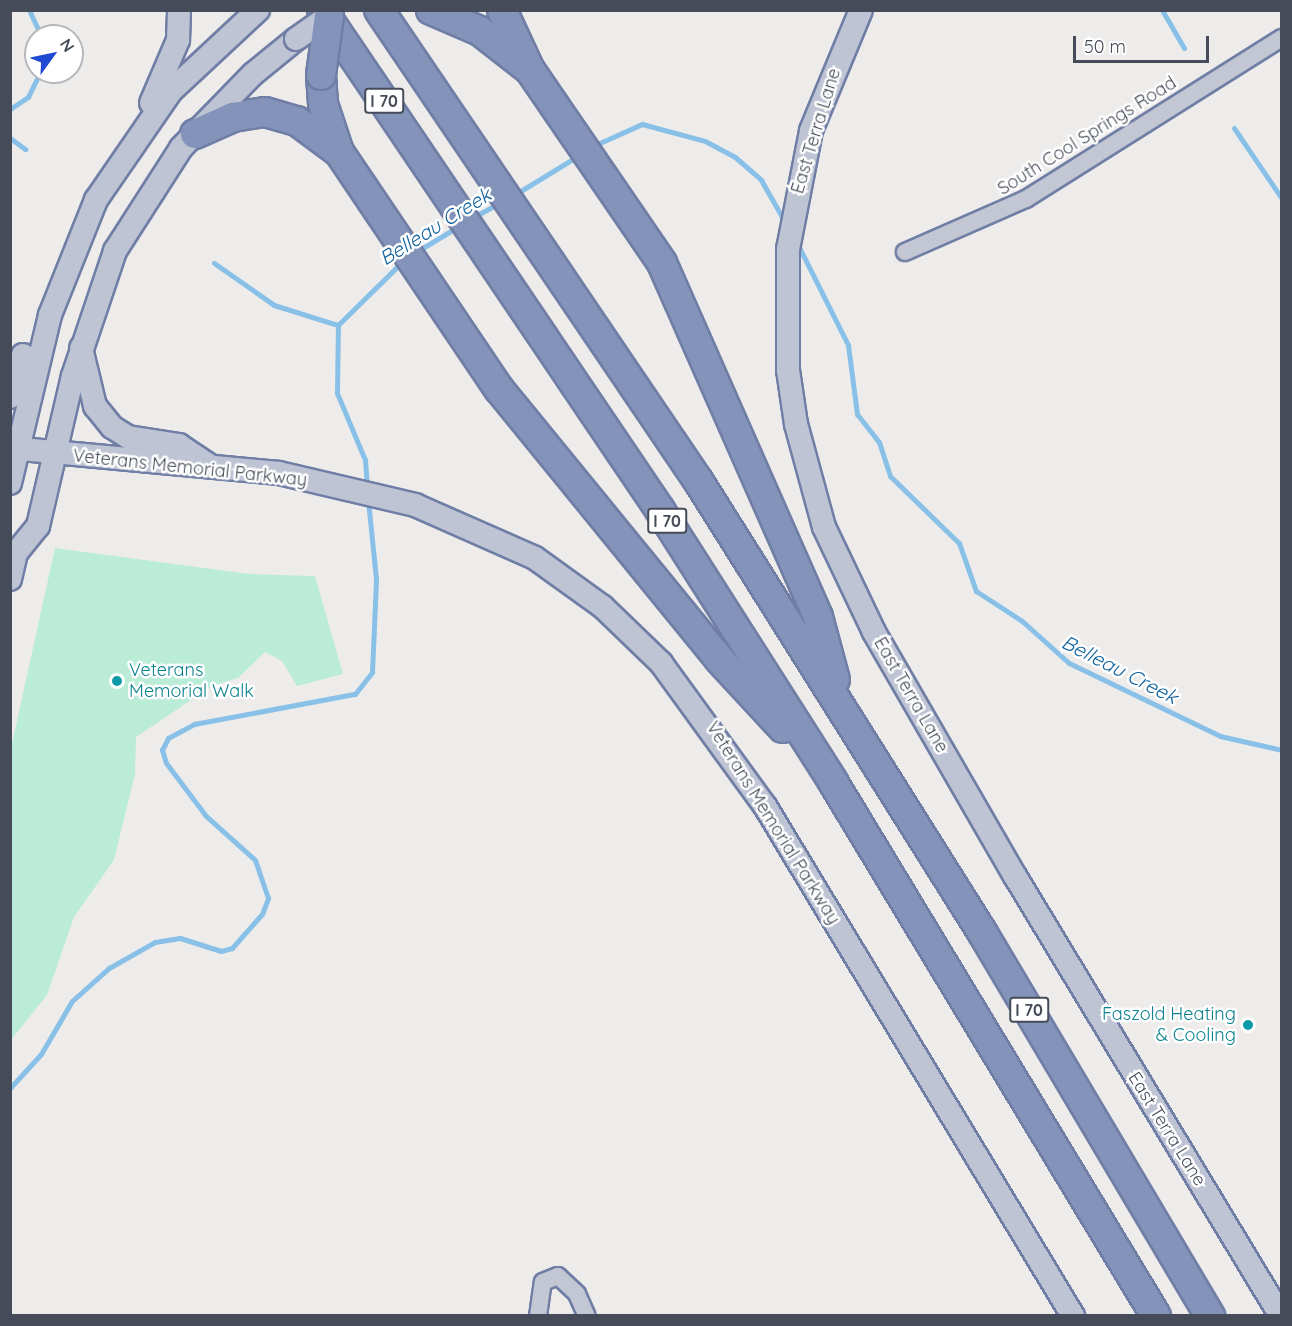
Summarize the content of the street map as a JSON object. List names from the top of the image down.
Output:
{
  "streets": {
    "highway": ["I 70"],
    "street": ["East Terra Lane", "South Cool Springs Road", "Veterans Memorial Parkway"]
  },
  "water": ["Belleau Creek"],
  "places": ["Veterans Memorial Walk", "Faszold Heating & Cooling"],
  "scale_bar": "50 m",
  "north": "top right"
}
